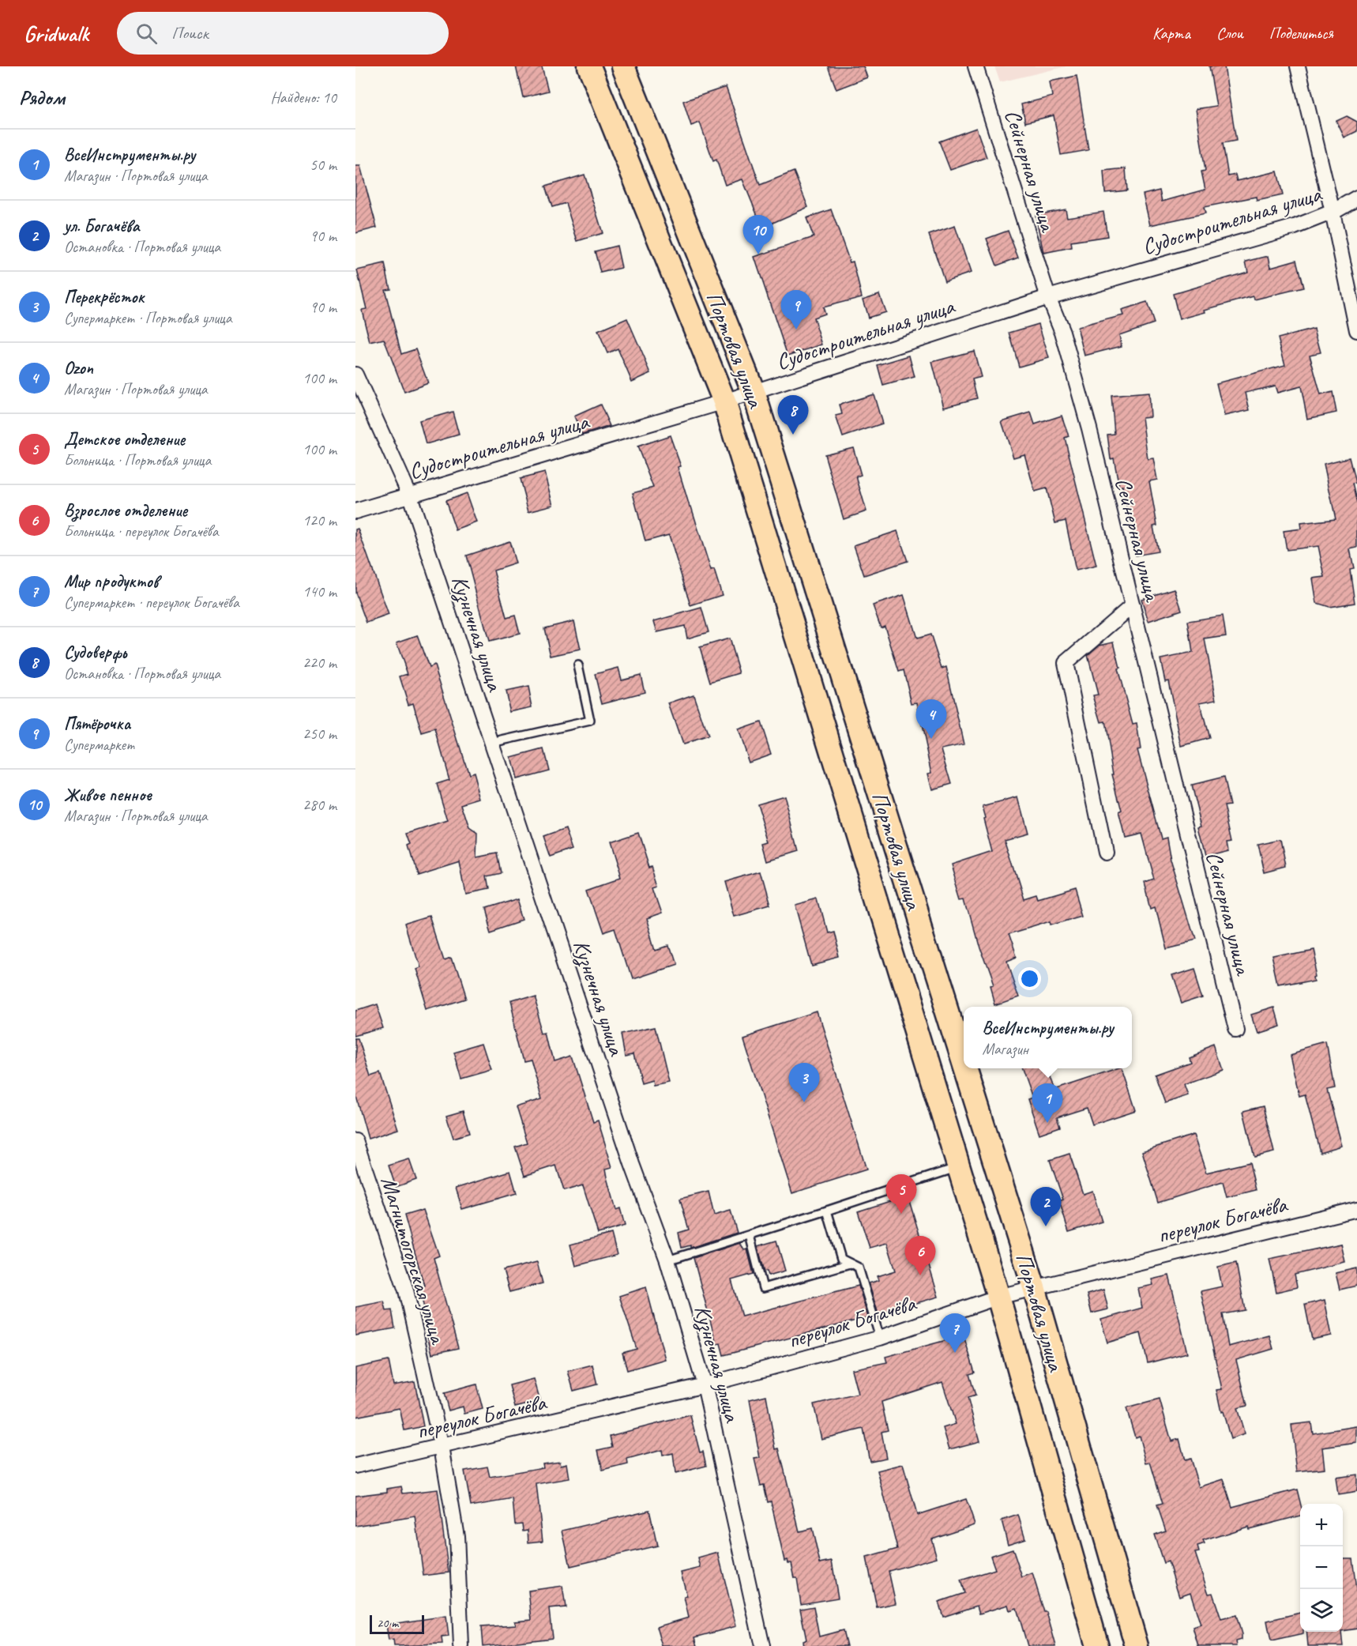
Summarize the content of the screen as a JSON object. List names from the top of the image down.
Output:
{
  "streets": {
    "main road": ["Портовая улица"],
    "street": [
      "Сейнерная улица",
      "Судостроительная улица",
      "Кузнечная улица",
      "переулок Богачёва",
      "Магнитогорская улица"
    ]
  },
  "crossings": [
    ["Сейнерная улица", "Судостроительная улица"],
    ["Судостроительная улица", "Портовая улица"],
    ["Судостроительная улица", "Кузнечная улица"],
    ["Портовая улица", "переулок Богачёва"],
    ["Кузнечная улица", "переулок Богачёва"],
    ["переулок Богачёва", "Магнитогорская улица"]
  ],
  "scale_bar": "20 m",
  "page": {
    "header": "Gridwalk",
    "search": "Поиск",
    "nav": ["Карта", "Слои", "Поделиться"],
    "heading": ["Рядом", "Найдено: 10"],
    "list": [
      {
        "mark": "1",
        "name": "ВсеИнструменты.ру",
        "note": "Магазин · Портовая улица",
        "value": "50 m"
      },
      {
        "mark": "2",
        "name": "ул. Богачёва",
        "note": "Остановка · Портовая улица",
        "value": "90 m"
      },
      {
        "mark": "3",
        "name": "Перекрёсток",
        "note": "Супермаркет · Портовая улица",
        "value": "90 m"
      },
      {
        "mark": "4",
        "name": "Ozon",
        "note": "Магазин · Портовая улица",
        "value": "100 m"
      },
      {
        "mark": "5",
        "name": "Детское отделение",
        "note": "Больница · Портовая улица",
        "value": "100 m"
      },
      {
        "mark": "6",
        "name": "Взрослое отделение",
        "note": "Больница · переулок Богачёва",
        "value": "120 m"
      },
      {
        "mark": "7",
        "name": "Мир продуктов",
        "note": "Супермаркет · переулок Богачёва",
        "value": "140 m"
      },
      {
        "mark": "8",
        "name": "Судоверфь",
        "note": "Остановка · Портовая улица",
        "value": "220 m"
      },
      {
        "mark": "9",
        "name": "Пятёрочка",
        "note": "Супермаркет",
        "value": "250 m"
      },
      {
        "mark": "10",
        "name": "Живое пенное",
        "note": "Магазин · Портовая улица",
        "value": "280 m"
      }
    ],
    "pins": [
      "10",
      "9",
      "8",
      "4",
      "3",
      "1",
      "5",
      "2",
      "6",
      "7"
    ],
    "popup": ["ВсеИнструменты.ру", "Магазин"],
    "map_buttons": ["+", "−"],
    "scale": "20 m"
  }
}
